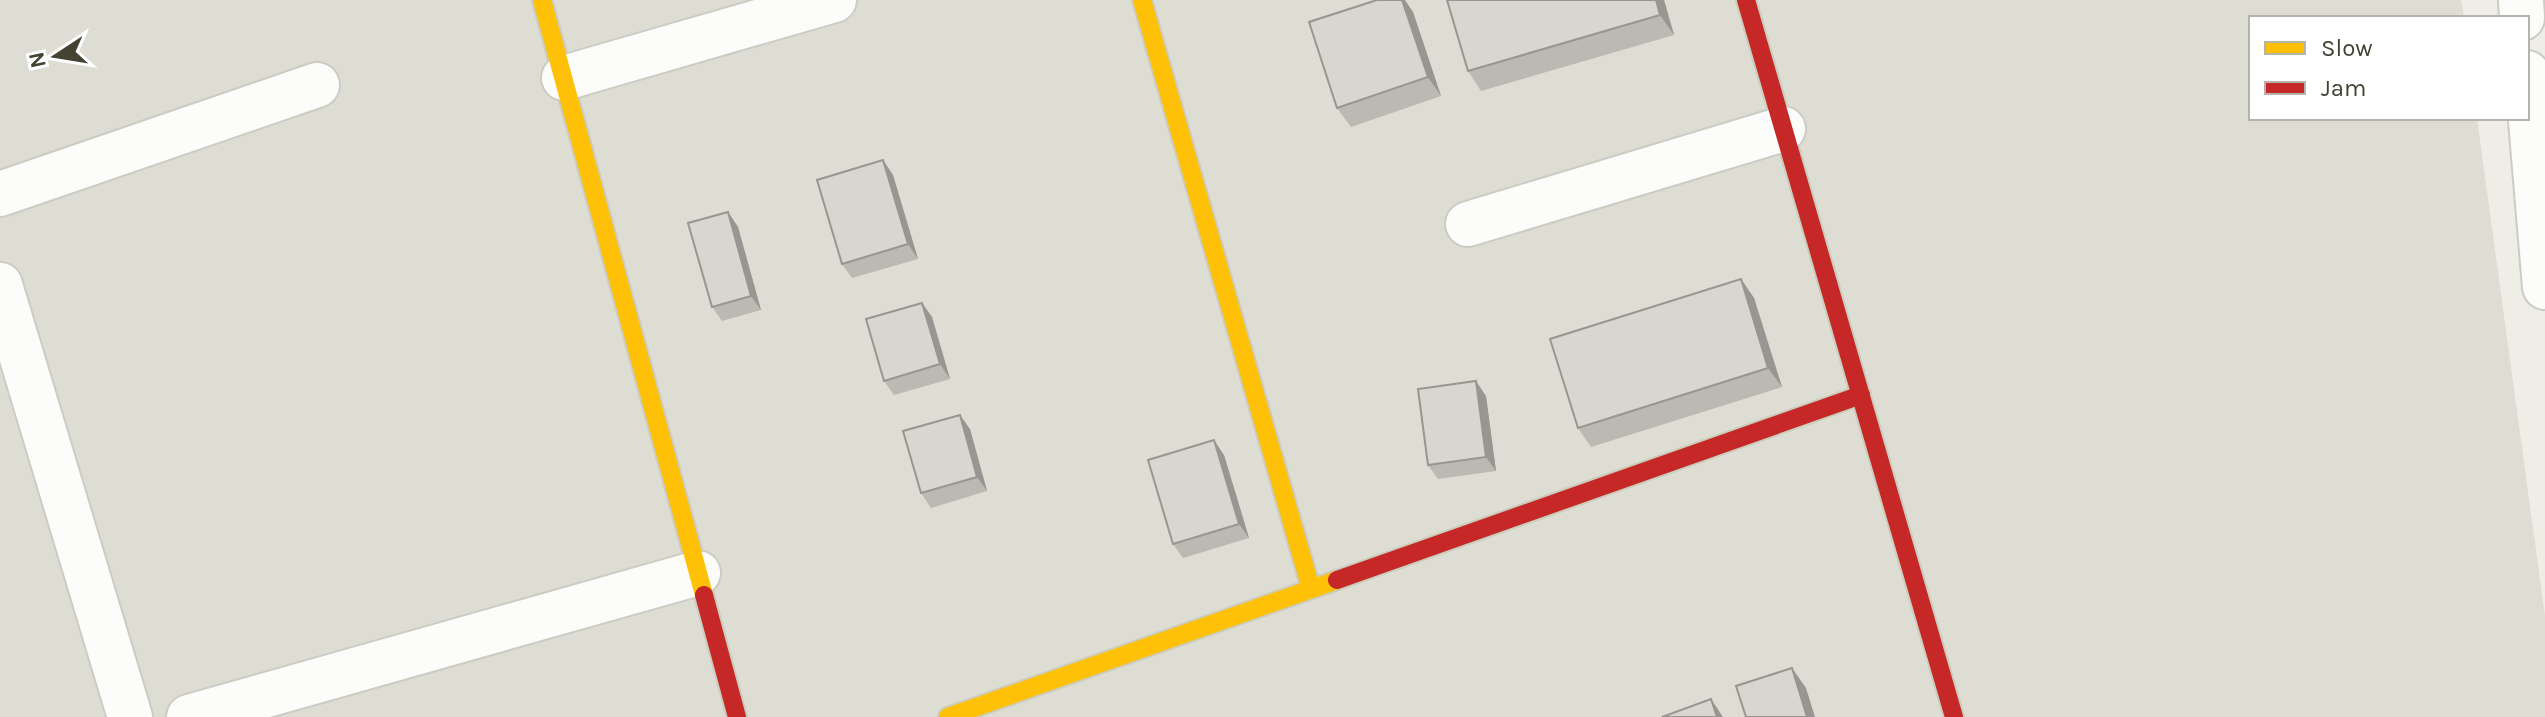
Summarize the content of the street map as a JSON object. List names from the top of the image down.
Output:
{
  "legend": ["Slow", "Jam"],
  "north": "left"
}
